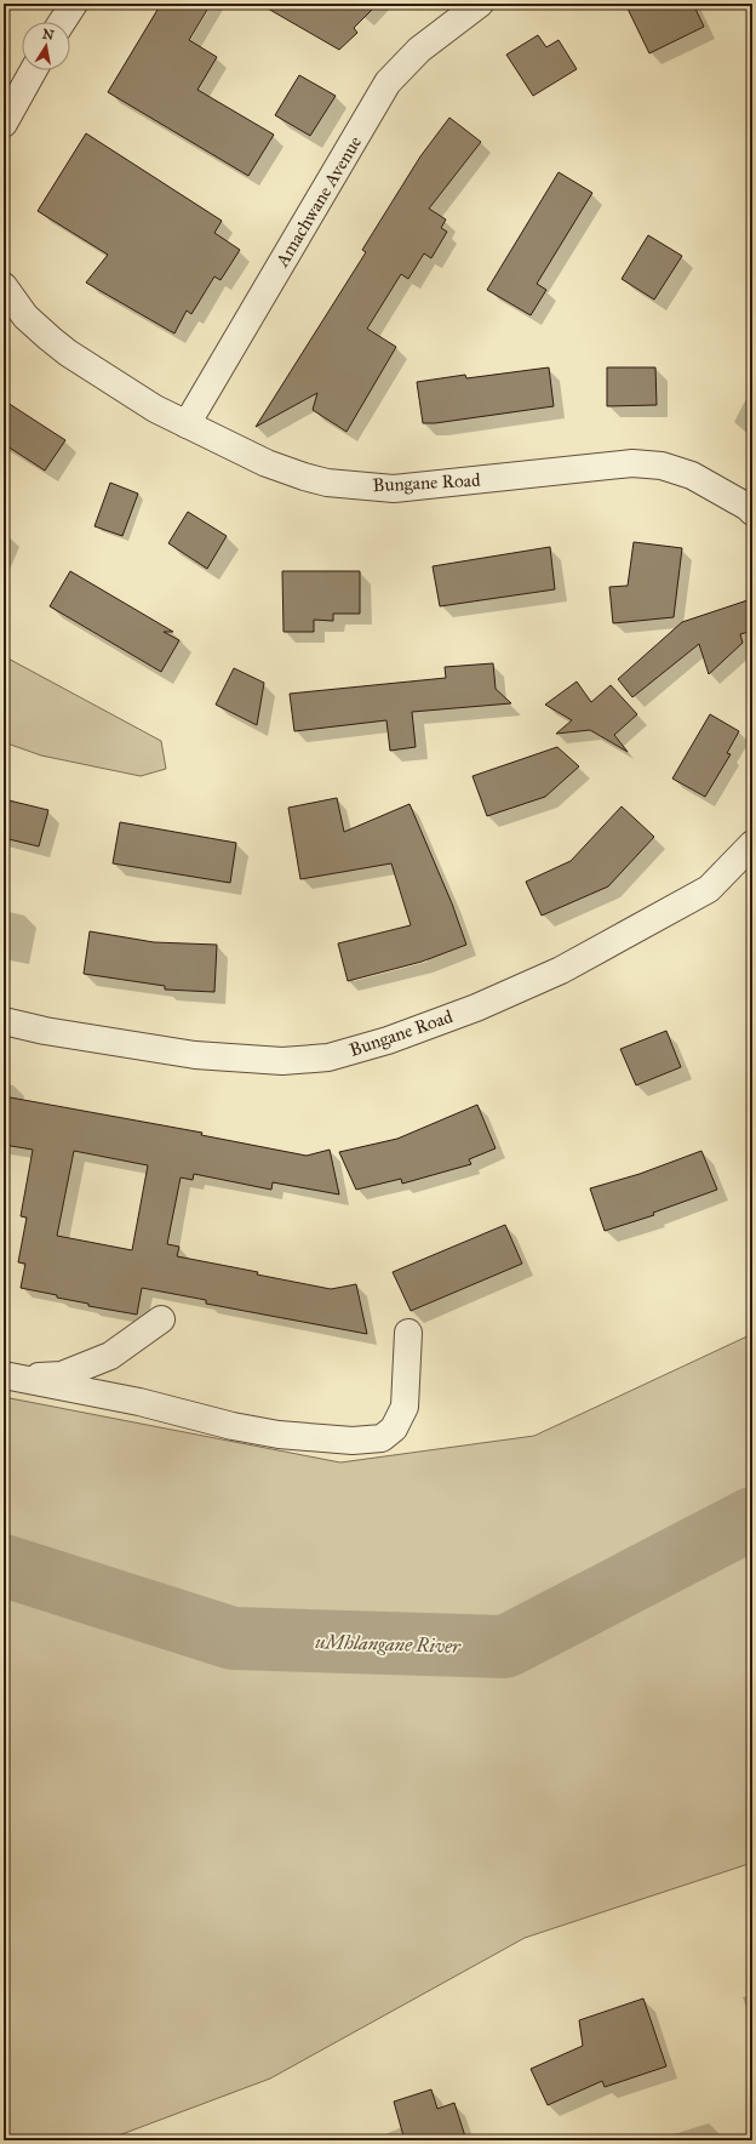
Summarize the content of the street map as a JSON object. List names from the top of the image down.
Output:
{
  "streets": {
    "street": ["Amachwane Avenue", "Bungane Road"]
  },
  "crossings": [
    ["Amachwane Avenue", "Bungane Road"]
  ],
  "water": ["uMhlangane River"],
  "north": "top"
}
